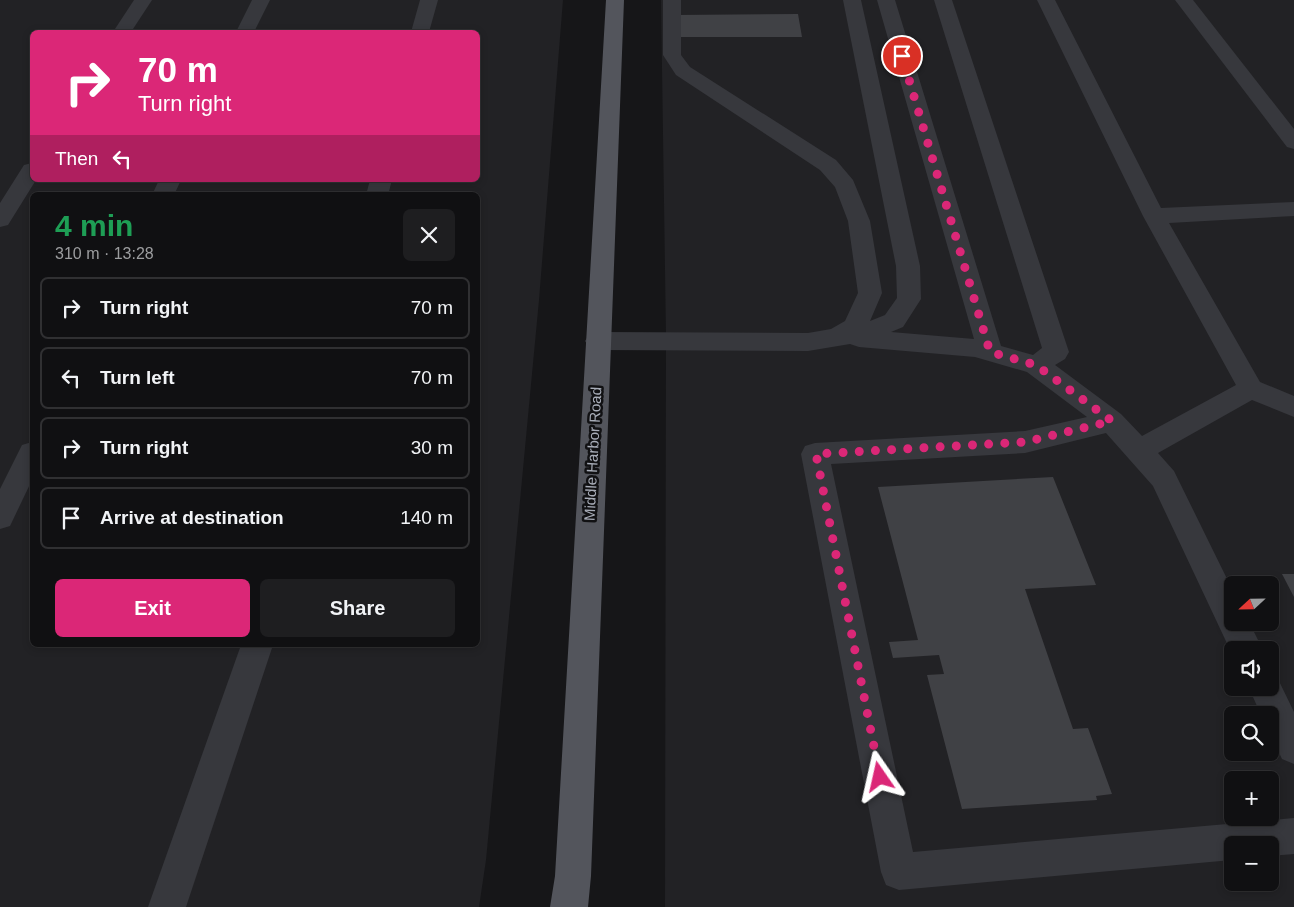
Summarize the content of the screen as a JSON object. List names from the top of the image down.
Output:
{
  "streets": {
    "main road": ["Middle Harbor Road"]
  },
  "north": "left",
  "page": {
    "turn": ["70 m", "Turn right"],
    "then": "Then",
    "heading": ["4 min", "310 m · 13:28"],
    "list": [
      {
        "name": "Turn right",
        "value": "70 m"
      },
      {
        "name": "Turn left",
        "value": "70 m"
      },
      {
        "name": "Turn right",
        "value": "30 m"
      },
      {
        "name": "Arrive at destination",
        "value": "140 m"
      }
    ],
    "buttons": ["Exit", "Share"],
    "map_buttons": ["+", "−"]
  }
}
